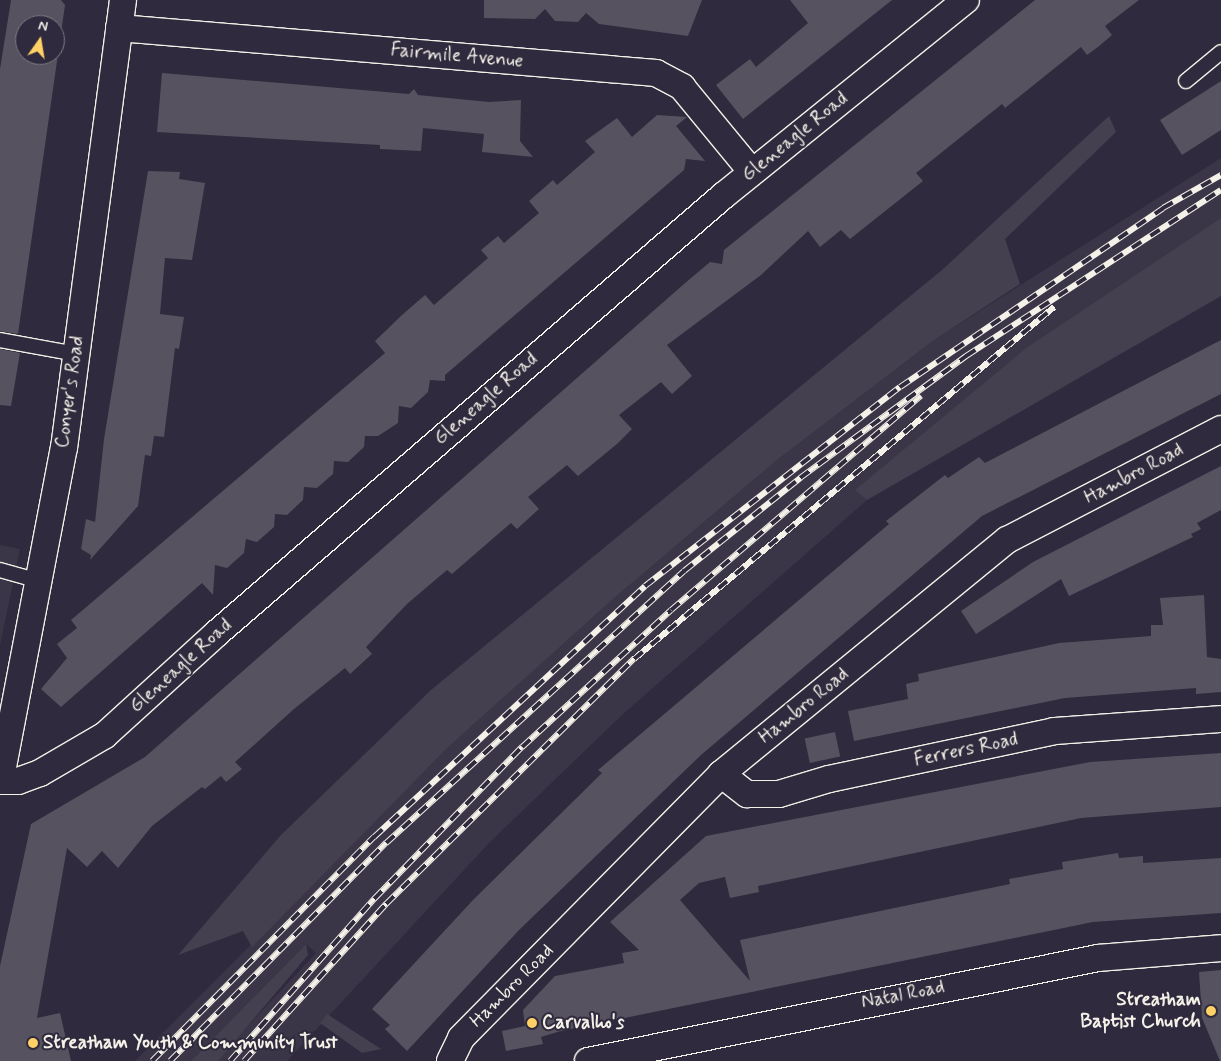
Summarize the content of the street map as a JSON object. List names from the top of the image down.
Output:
{
  "streets": {
    "street": [
      "Fairmile Avenue",
      "Gleneagle Road",
      "Conyer's Road",
      "Hambro Road",
      "Ferrers Road",
      "Natal Road"
    ]
  },
  "crossings": [
    ["Fairmile Avenue", "Gleneagle Road"],
    ["Fairmile Avenue", "Conyer's Road"],
    ["Gleneagle Road", "Conyer's Road"],
    ["Hambro Road", "Ferrers Road"]
  ],
  "places": ["Streatham Baptist Church", "Carvalho's", "Streatham Youth & Community Trust"],
  "north": "top"
}
